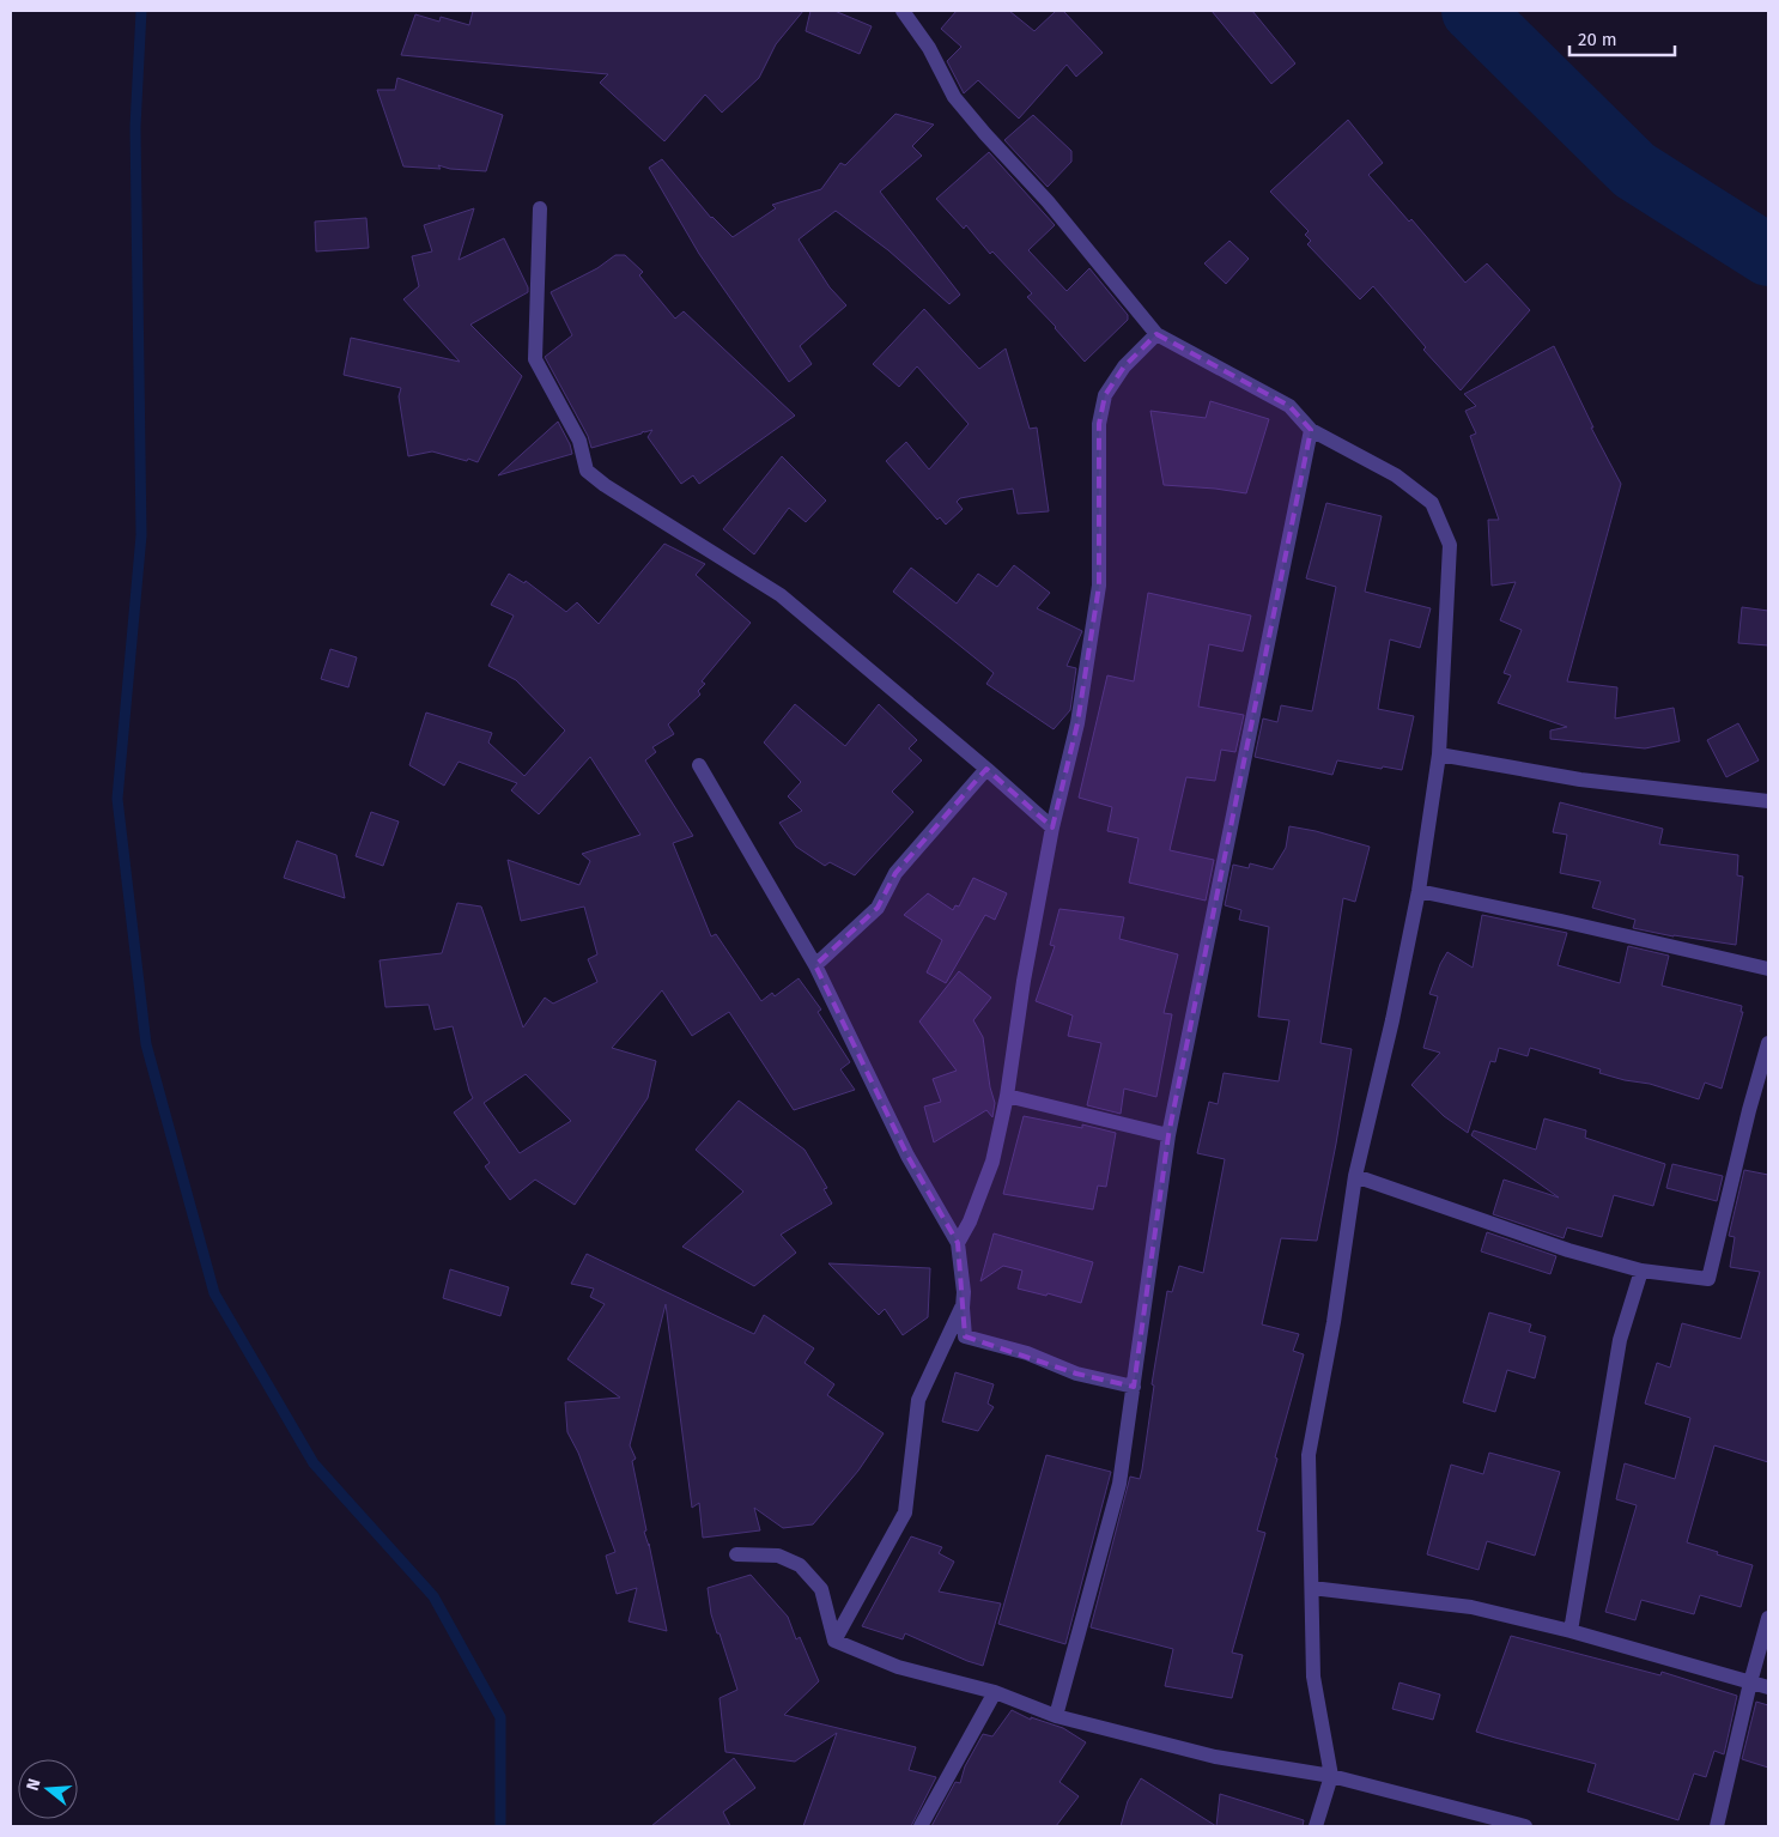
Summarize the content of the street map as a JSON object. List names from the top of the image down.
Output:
{
  "scale_bar": "20 m",
  "north": "left"
}
